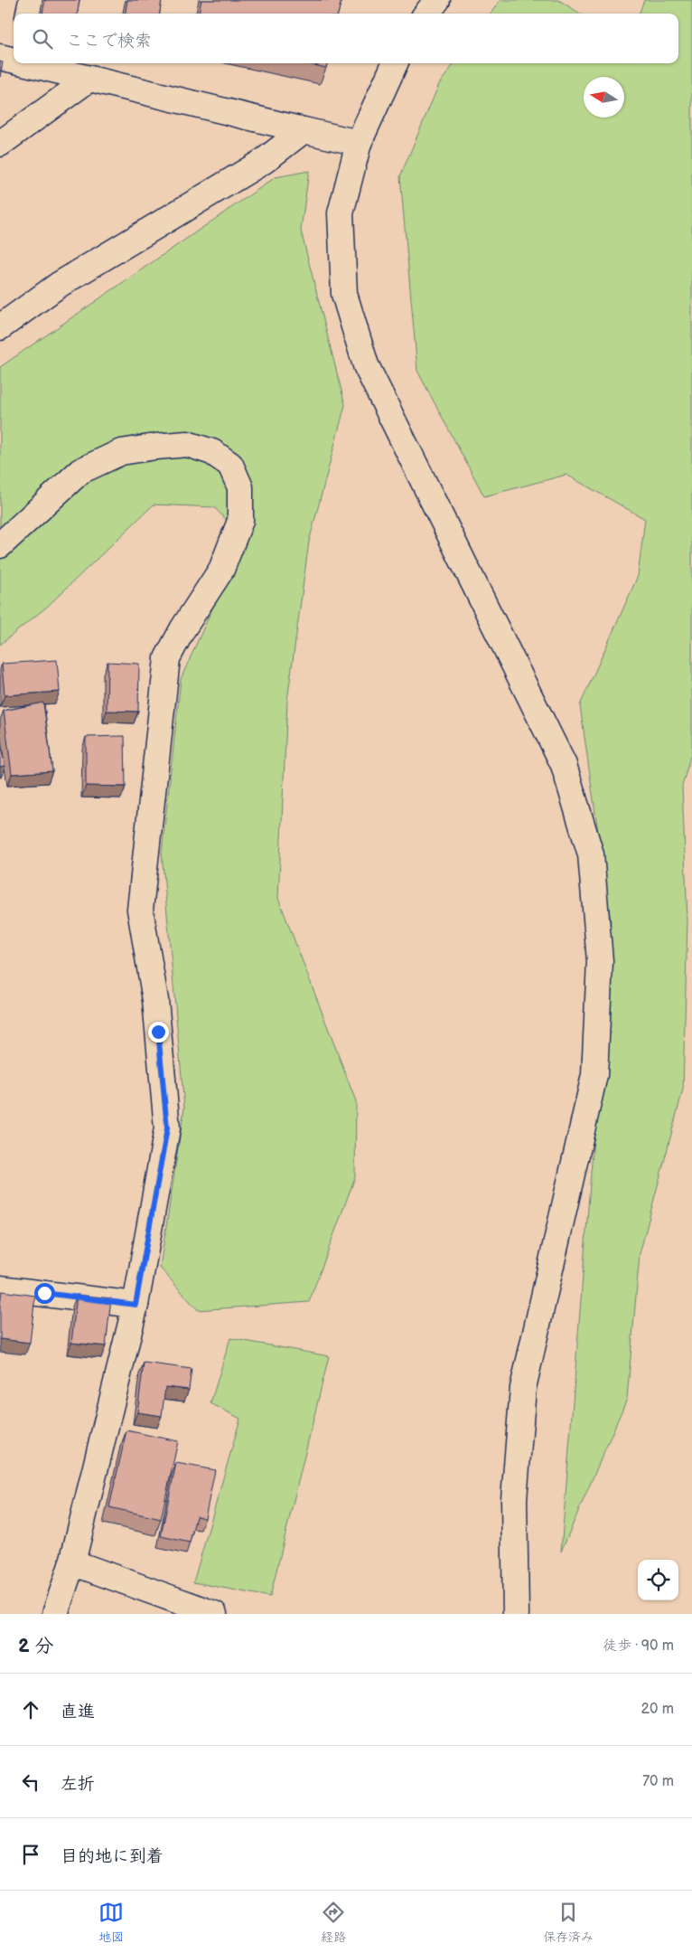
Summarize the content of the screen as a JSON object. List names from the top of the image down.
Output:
{
  "north": "left",
  "page": {
    "search": "ここで検索",
    "heading": ["2 分", "徒歩 · 90 m"],
    "list": [
      ["直進", "20 m"],
      ["左折", "70 m"],
      "目的地に到着"
    ],
    "nav": ["地図", "経路", "保存済み"]
  }
}
